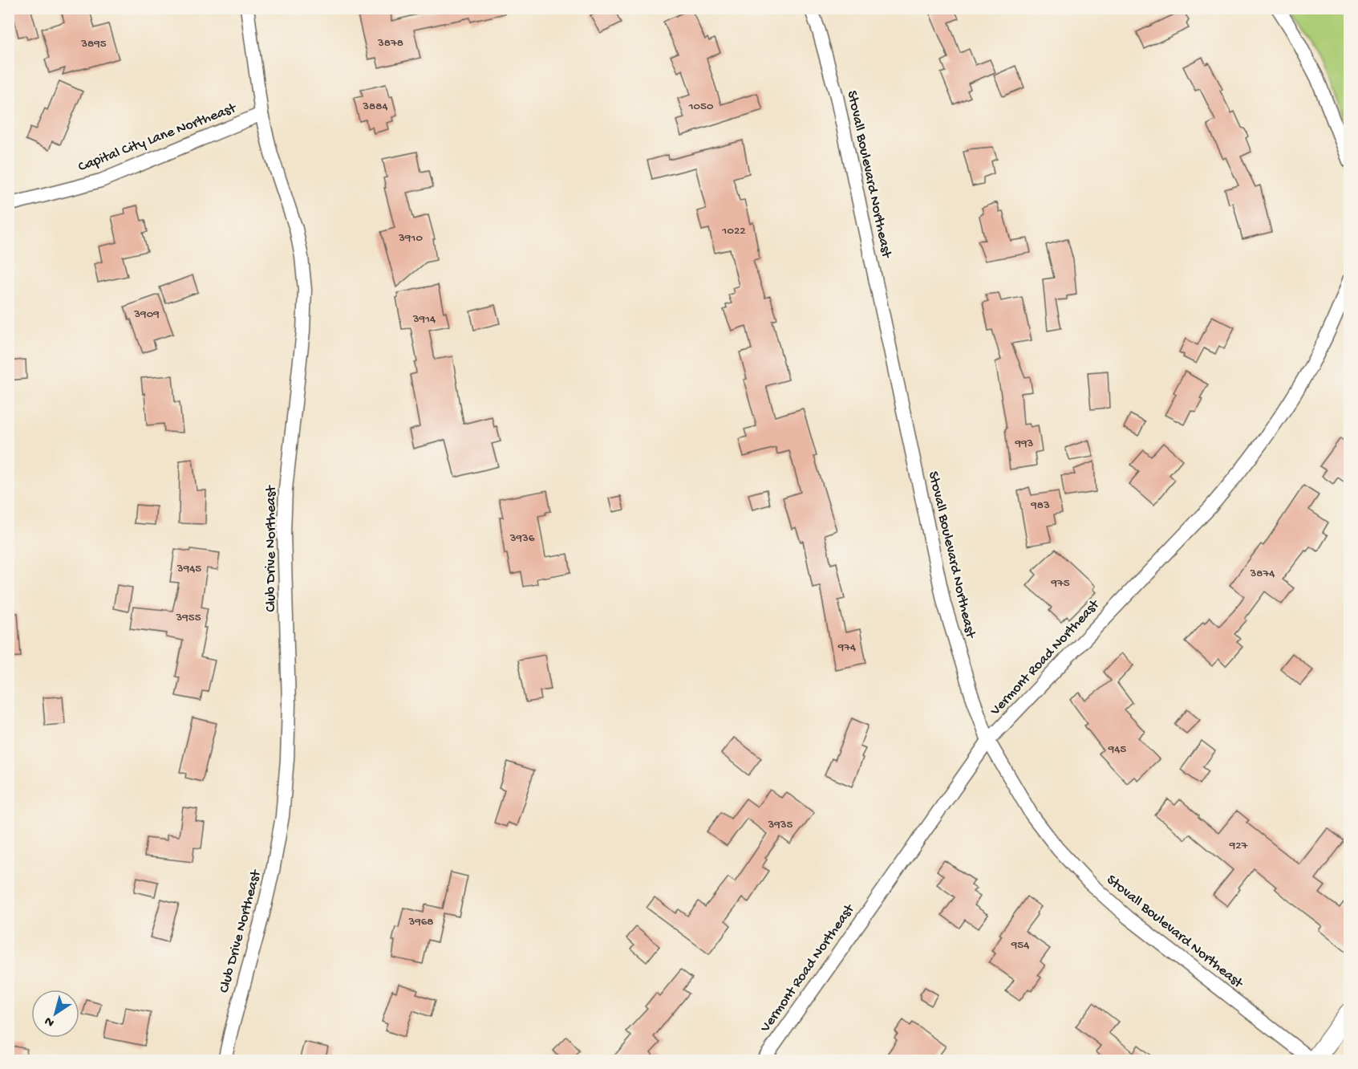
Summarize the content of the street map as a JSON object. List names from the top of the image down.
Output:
{
  "streets": {
    "street": [
      "Capital City Lane Northeast",
      "Stovall Boulevard Northeast",
      "Club Drive Northeast",
      "Vermont Road Northeast"
    ]
  },
  "crossings": [
    ["Capital City Lane Northeast", "Club Drive Northeast"],
    ["Stovall Boulevard Northeast", "Vermont Road Northeast"]
  ],
  "house_numbers": [
    "3878",
    "3895",
    "3884",
    "1050",
    "1022",
    "3910",
    "3909",
    "3914",
    "993",
    "983",
    "3936",
    "3945",
    "3874",
    "975",
    "3955",
    "974",
    "945",
    "3935",
    "927",
    "3968",
    "954"
  ],
  "north": "bottom left"
}
